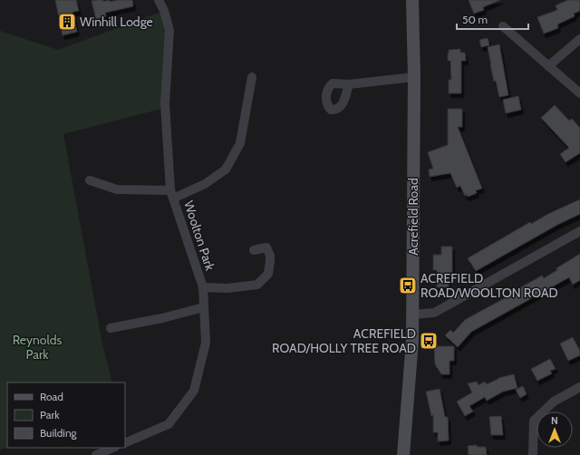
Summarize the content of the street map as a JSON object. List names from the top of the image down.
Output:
{
  "streets": {
    "main road": ["Acrefield Road"],
    "street": ["Woolton Park"]
  },
  "parks": ["Reynolds Park"],
  "places": {
    "building": ["Winhill Lodge"],
    "bus stop": ["ACREFIELD ROAD/WOOLTON ROAD", "ACREFIELD ROAD/HOLLY TREE ROAD"]
  },
  "legend": ["Road", "Park", "Building"],
  "scale_bar": "50 m",
  "north": "top"
}
